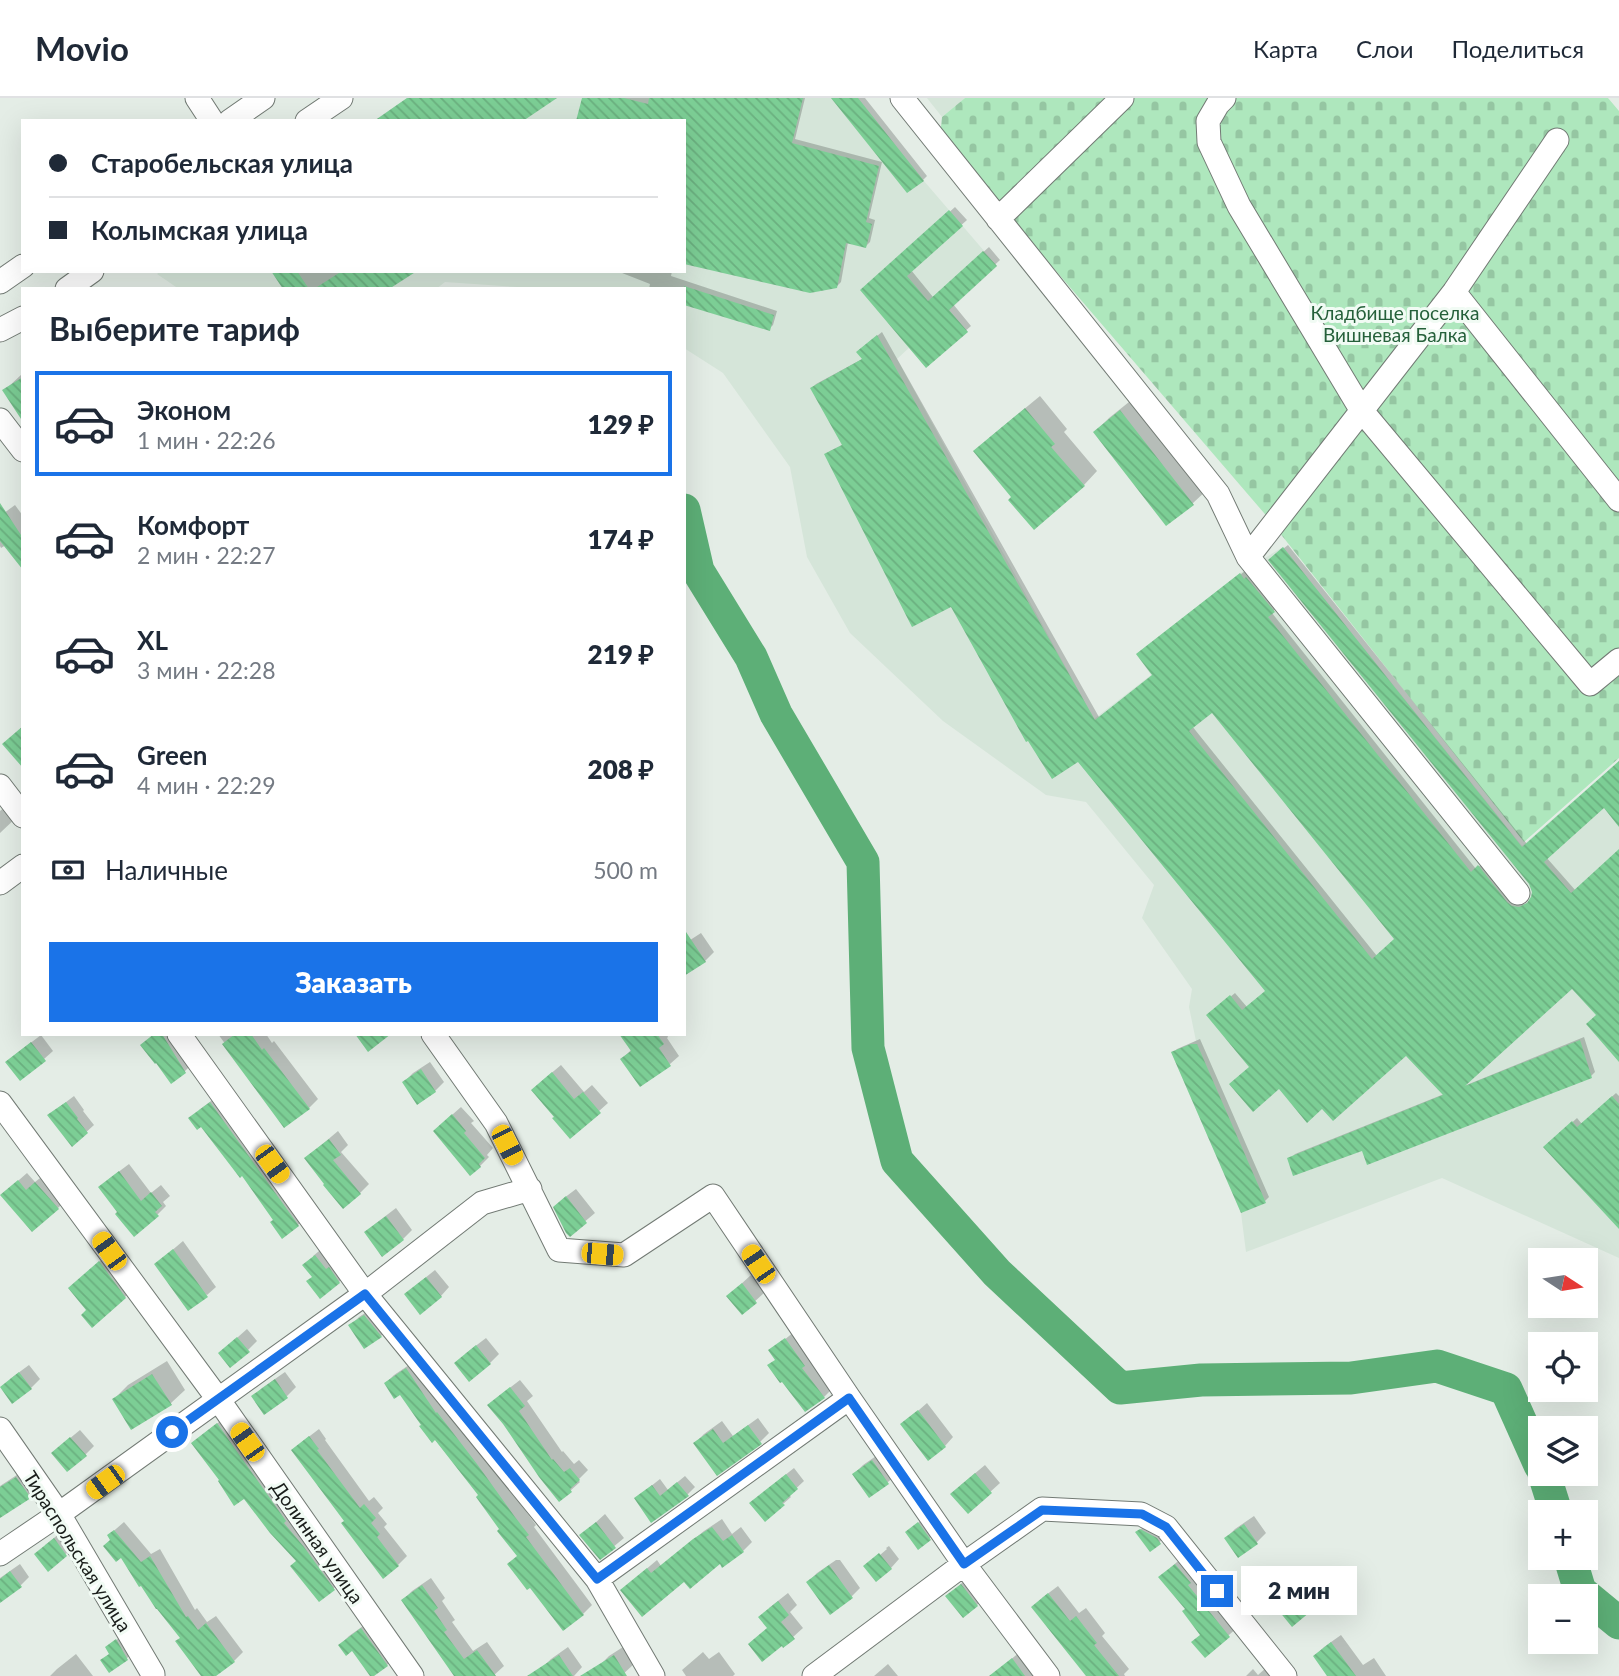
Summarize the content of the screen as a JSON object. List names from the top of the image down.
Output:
{
  "streets": {
    "street": ["Долинная улица", "Тираспольская улица"]
  },
  "parks": ["Кладбище поселка Вишневая Балка"],
  "north": "right",
  "page": {
    "header": "Movio",
    "nav": ["Карта", "Слои", "Поделиться"],
    "banner": ["Старобельская улица", "Колымская улица"],
    "heading": "Выберите тариф",
    "list": [
      {
        "name": "Эконом",
        "note": "1 мин · 22:26",
        "value": "129 ₽"
      },
      {
        "name": "Комфорт",
        "note": "2 мин · 22:27",
        "value": "174 ₽"
      },
      {
        "name": "XL",
        "note": "3 мин · 22:28",
        "value": "219 ₽"
      },
      {
        "name": "Green",
        "note": "4 мин · 22:29",
        "value": "208 ₽"
      }
    ],
    "pay": ["Наличные", "500 m"],
    "buttons": "Заказать",
    "map_buttons": ["+", "−"],
    "bubble": "2 мин"
  }
}
